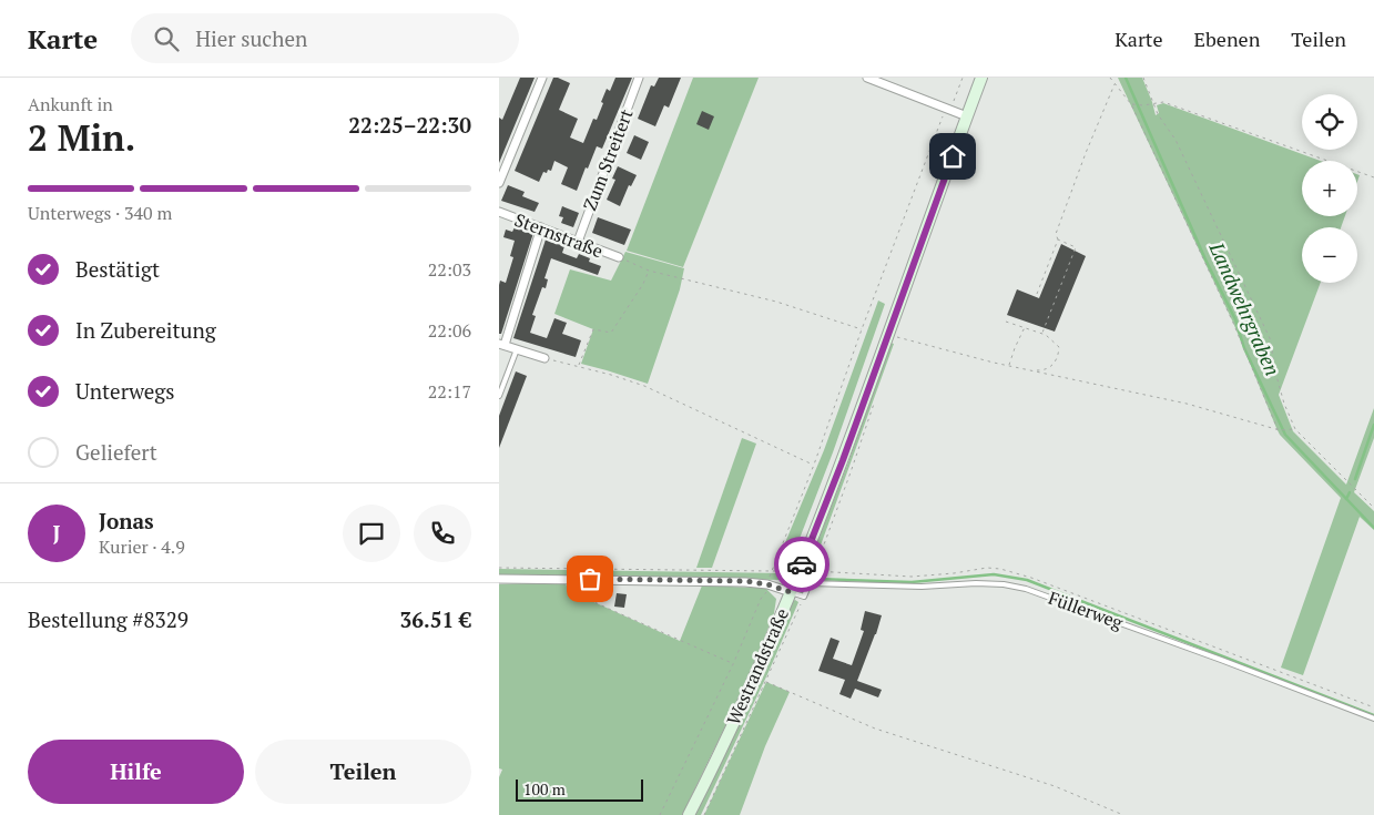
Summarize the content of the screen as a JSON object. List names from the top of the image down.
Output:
{
  "streets": {
    "main road": ["Westrandstraße"],
    "street": ["Zum Streitert", "Sternstraße"],
    "lane": ["Füllerweg"]
  },
  "crossings": [
    ["Zum Streitert", "Sternstraße"]
  ],
  "water": ["Landwehrgraben"],
  "scale_bar": "100 m",
  "page": {
    "header": "Karte",
    "search": "Hier suchen",
    "nav": ["Karte", "Ebenen", "Teilen"],
    "heading": ["2 Min.", "Ankunft in", "22:25–22:30"],
    "panel": [
      "Jonas",
      "Kurier · 4.9",
      "Bestellung #8329",
      "36.51 €"
    ],
    "map_buttons": ["+", "−"],
    "bar": "Unterwegs · 340 m",
    "list": [
      ["Bestätigt", "22:03"],
      ["In Zubereitung", "22:06"],
      ["Unterwegs", "22:17"],
      "Geliefert"
    ],
    "round": "J",
    "buttons": ["Hilfe", "Teilen"],
    "scale": "100 m"
  }
}
